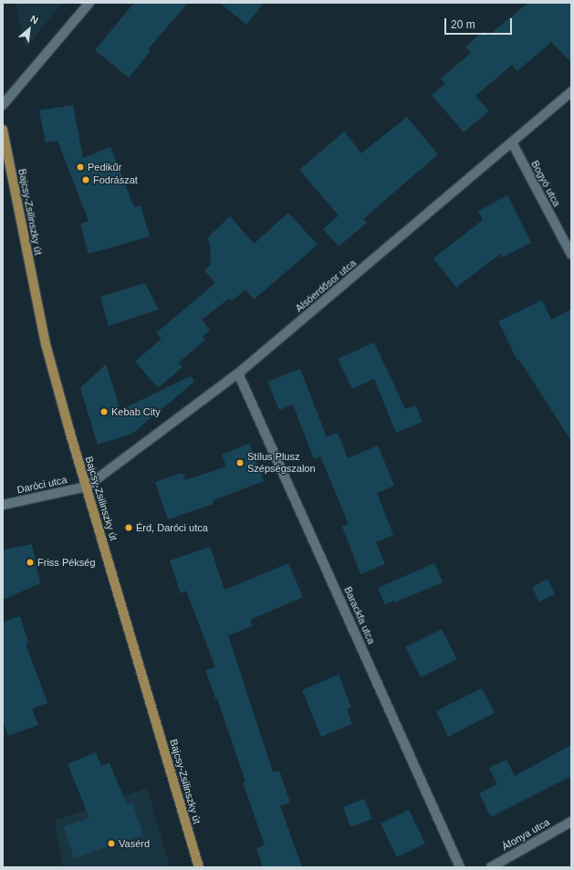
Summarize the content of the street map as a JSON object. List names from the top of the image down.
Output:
{
  "streets": {
    "main road": ["Bajcsy-Zsilinszky út"],
    "street": [
      "Bogyó utca",
      "Alsóerdősor utca",
      "Daróci utca",
      "Barackfa utca",
      "Áfonya utca"
    ]
  },
  "crossings": [
    ["Bogyó utca", "Alsóerdősor utca"],
    ["Bajcsy-Zsilinszky út", "Alsóerdősor utca"],
    ["Bajcsy-Zsilinszky út", "Daróci utca"],
    ["Alsóerdősor utca", "Daróci utca"],
    ["Alsóerdősor utca", "Barackfa utca"]
  ],
  "places": [
    "Pedikűr",
    "Fodrászat",
    "Kebab City",
    "Stílus Plusz Szépségszalon",
    "Érd, Daróci utca",
    "Friss Pékség",
    "Vasérd"
  ],
  "scale_bar": "20 m",
  "north": "top right"
}
